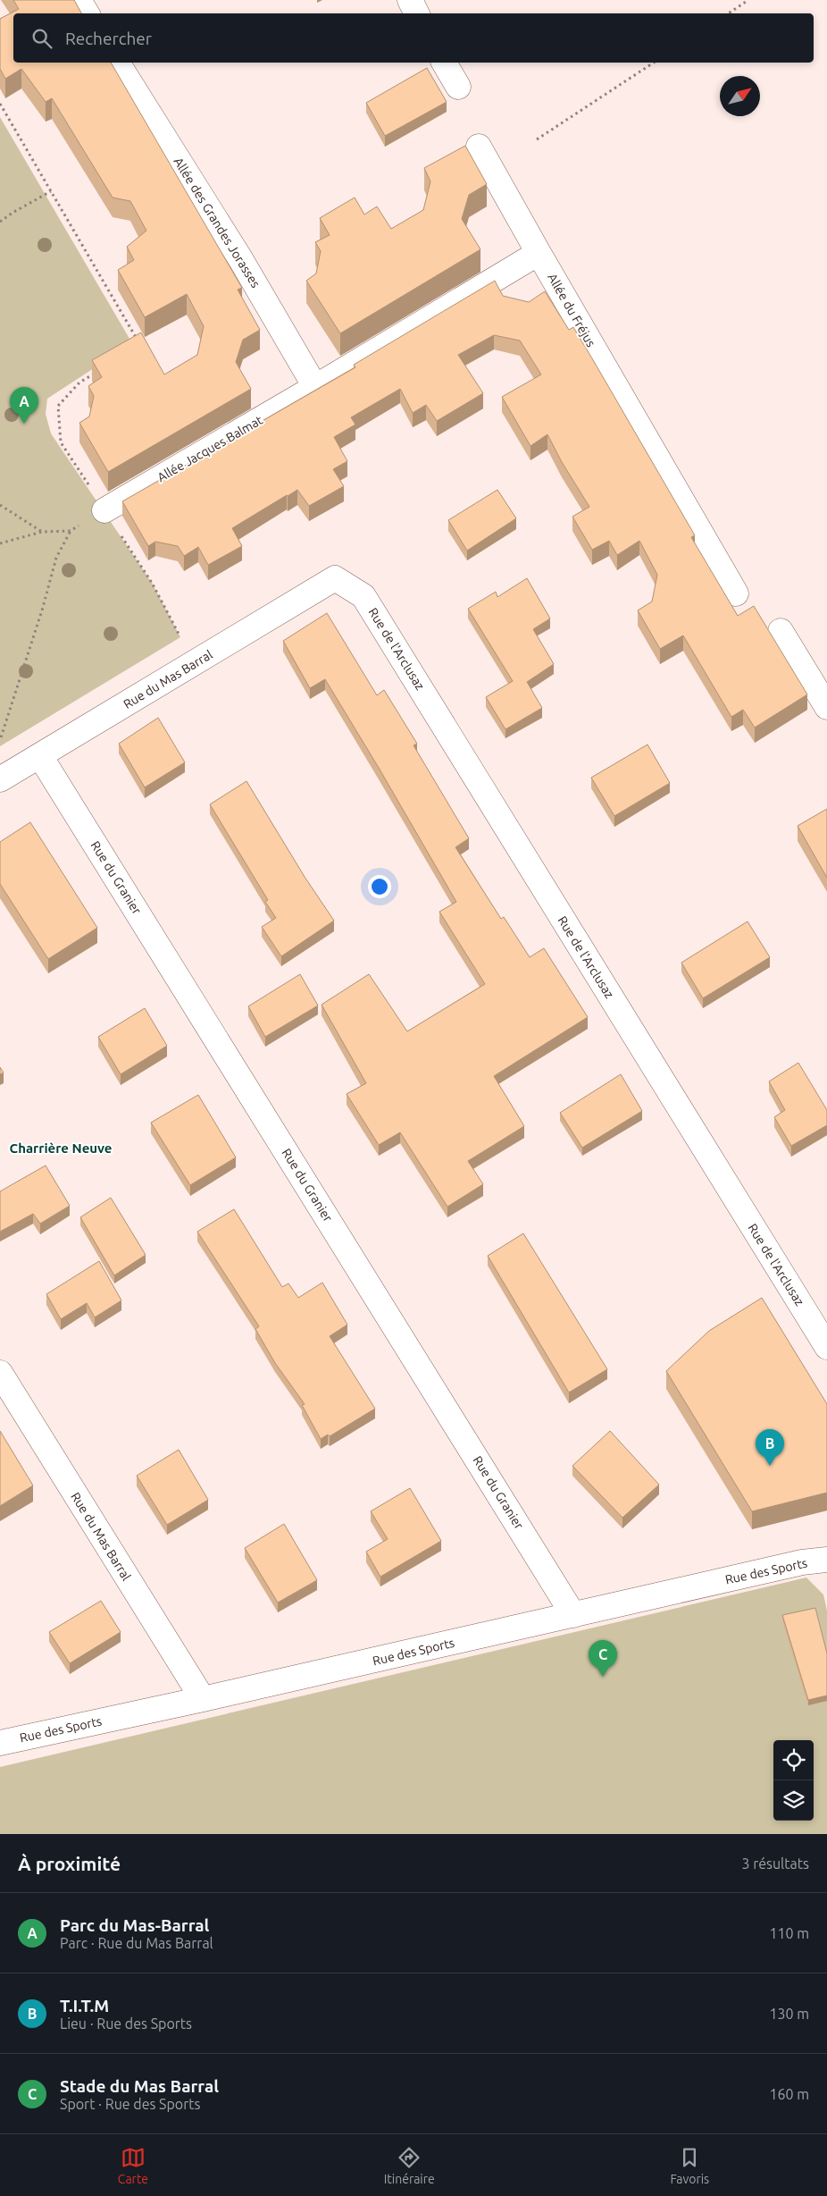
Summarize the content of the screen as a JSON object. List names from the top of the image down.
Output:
{
  "streets": {
    "street": [
      "Allée des Grandes Jorasses",
      "Allée du Fréjus",
      "Allée Jacques Balmat",
      "Rue de l'Arclusaz",
      "Rue du Mas Barral",
      "Rue du Granier",
      "Rue des Sports"
    ]
  },
  "crossings": [
    ["Allée des Grandes Jorasses", "Allée Jacques Balmat"],
    ["Rue de l'Arclusaz", "Rue du Mas Barral"],
    ["Rue du Mas Barral", "Rue du Granier"],
    ["Rue du Mas Barral", "Rue des Sports"],
    ["Rue du Granier", "Rue des Sports"]
  ],
  "districts": ["Charrière Neuve"],
  "north": "top right",
  "page": {
    "search": "Rechercher",
    "pins": ["A", "B", "C"],
    "heading": ["À proximité", "3 résultats"],
    "list": [
      {
        "mark": "A",
        "name": "Parc du Mas-Barral",
        "note": "Parc · Rue du Mas Barral",
        "value": "110 m"
      },
      {
        "mark": "B",
        "name": "T.I.T.M",
        "note": "Lieu · Rue des Sports",
        "value": "130 m"
      },
      {
        "mark": "C",
        "name": "Stade du Mas Barral",
        "note": "Sport · Rue des Sports",
        "value": "160 m"
      }
    ],
    "nav": ["Carte", "Itinéraire", "Favoris"]
  }
}
